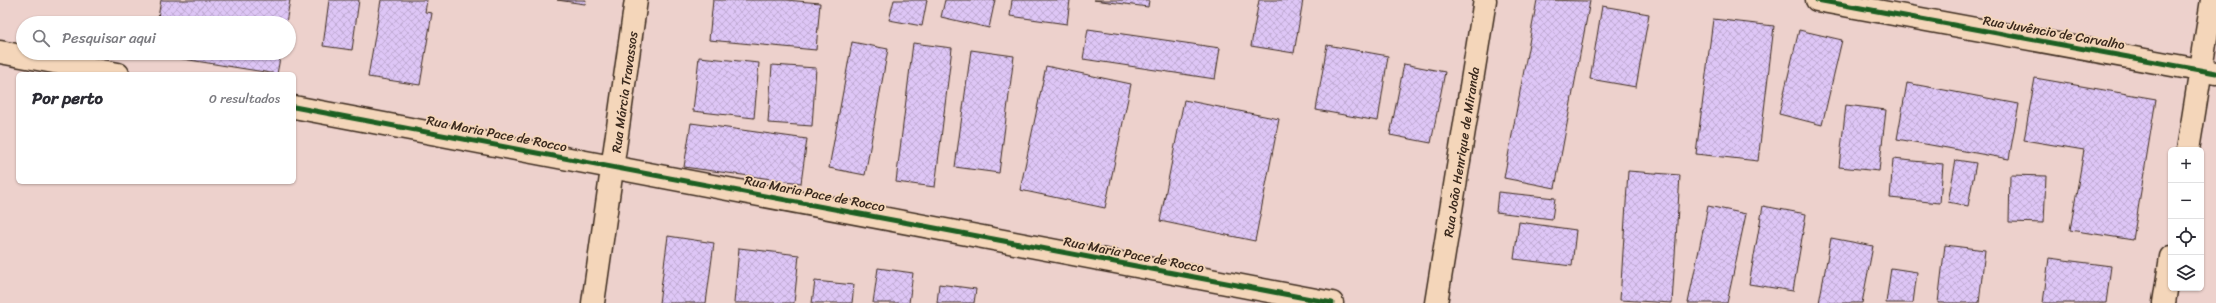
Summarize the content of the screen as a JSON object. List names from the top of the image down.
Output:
{
  "streets": {
    "street": [
      "Rua Juvêncio de Carvalho",
      "Rua Márcia Travassos",
      "Rua Maria Pace de Rocco",
      "Rua João Henrique de Miranda"
    ]
  },
  "crossings": [
    ["Rua Márcia Travassos", "Rua Maria Pace de Rocco"]
  ],
  "page": {
    "search": "Pesquisar aqui",
    "heading": ["Por perto", "0 resultados"],
    "map_buttons": ["+", "−"]
  }
}
